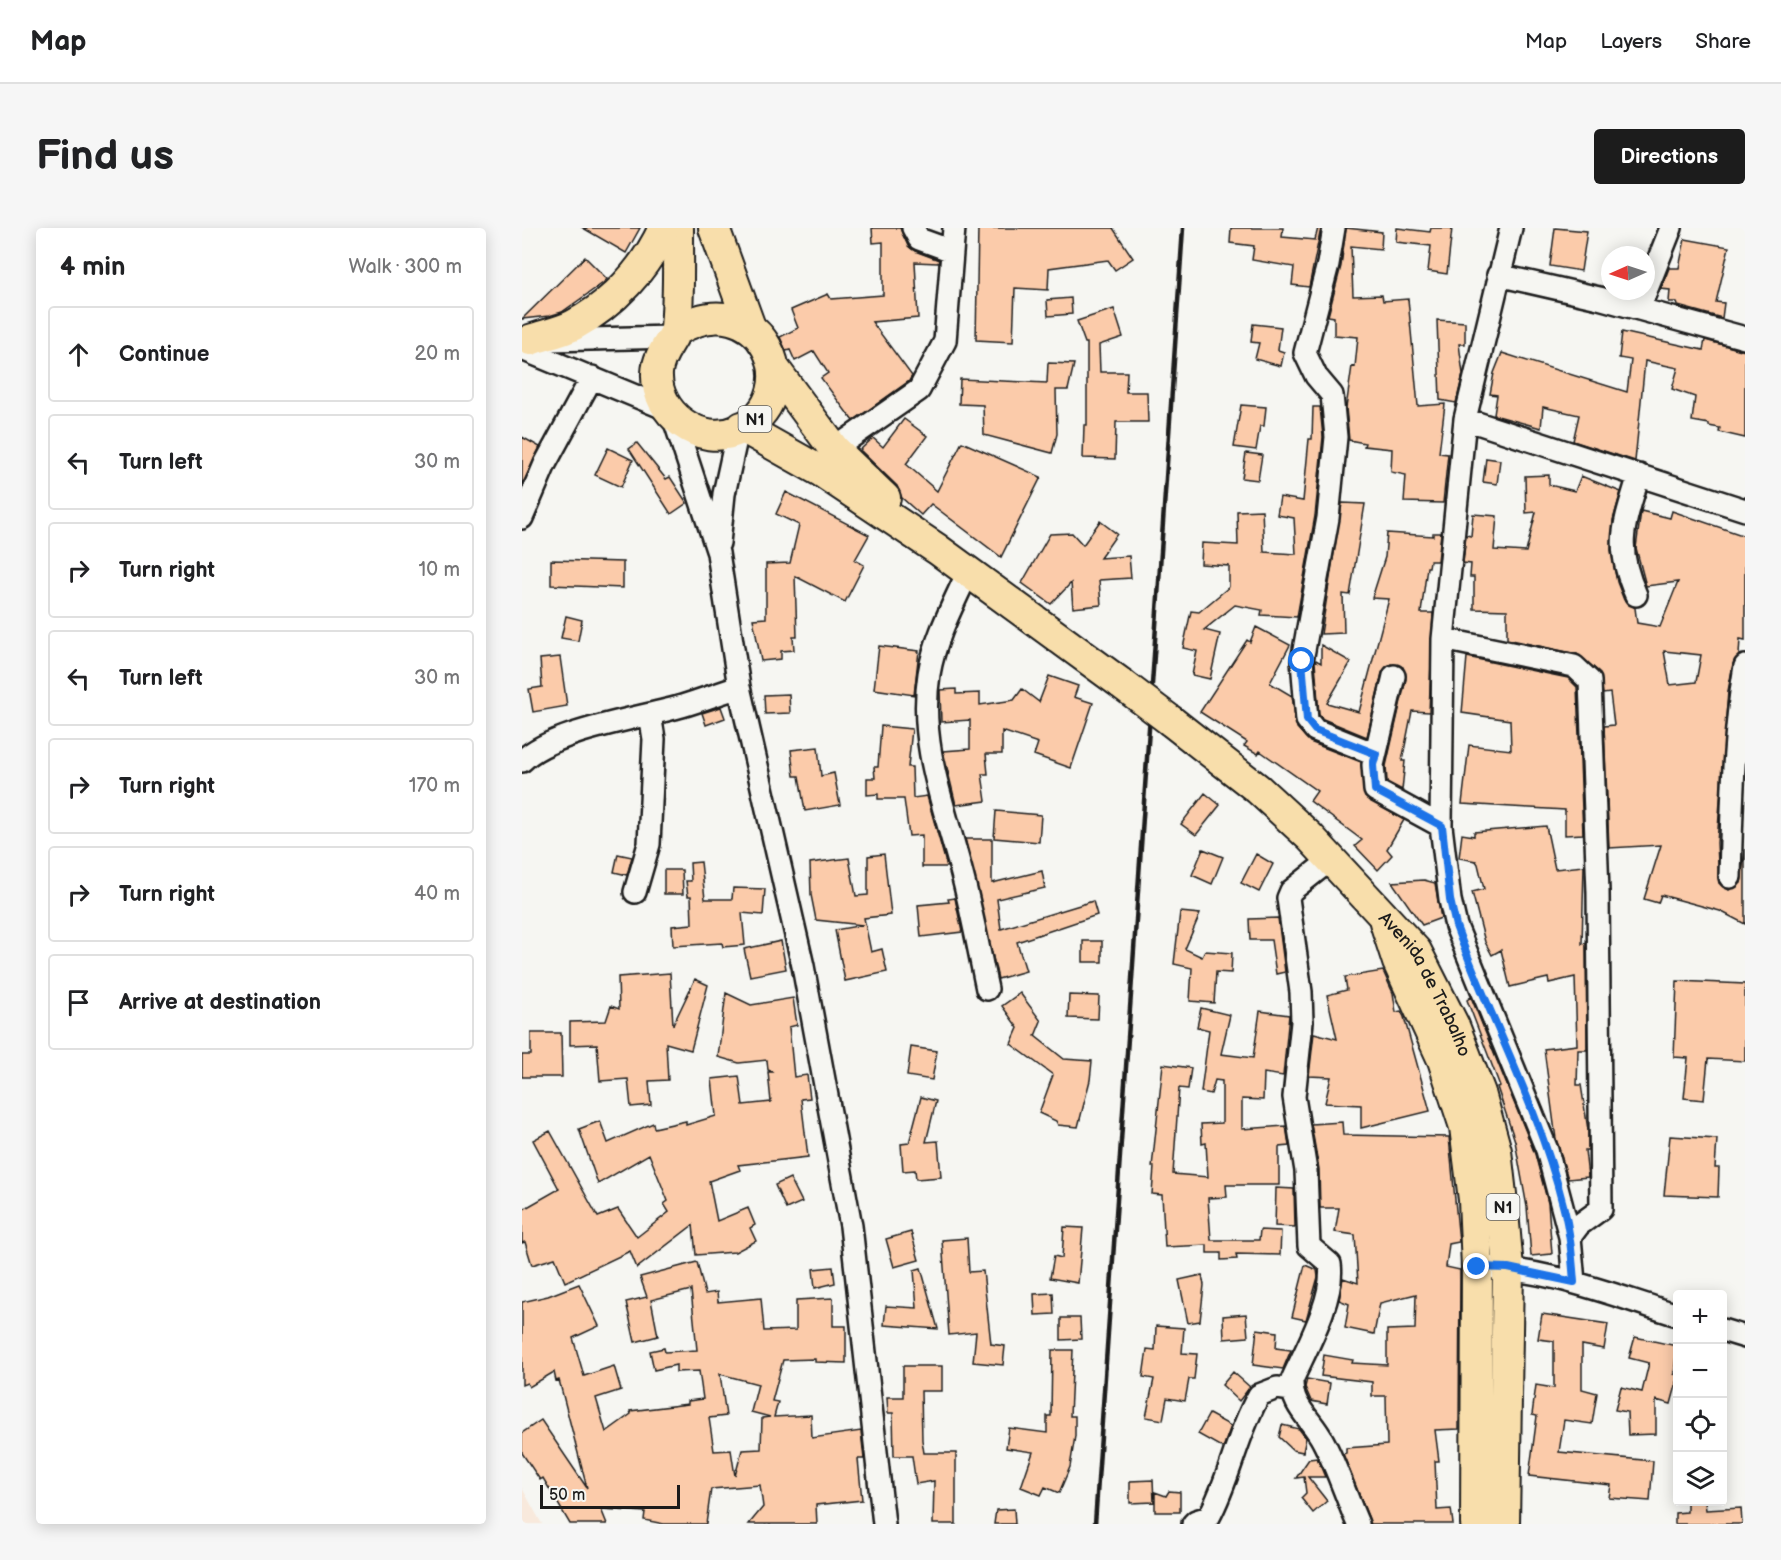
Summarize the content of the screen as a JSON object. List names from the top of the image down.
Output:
{
  "streets": {
    "highway": ["N1", "Avenida de Trabalho"]
  },
  "crossings": [
    ["N1", "Avenida de Trabalho"]
  ],
  "scale_bar": "50 m",
  "north": "left",
  "page": {
    "header": "Map",
    "nav": ["Map", "Layers", "Share"],
    "buttons": "Directions",
    "title": "Find us",
    "heading": ["4 min", "Walk · 300 m"],
    "list": [
      ["Continue", "20 m"],
      ["Turn left", "30 m"],
      ["Turn right", "10 m"],
      ["Turn left", "30 m"],
      ["Turn right", "170 m"],
      ["Turn right", "40 m"],
      "Arrive at destination"
    ],
    "map_buttons": ["+", "−"],
    "scale": "50 m"
  }
}
